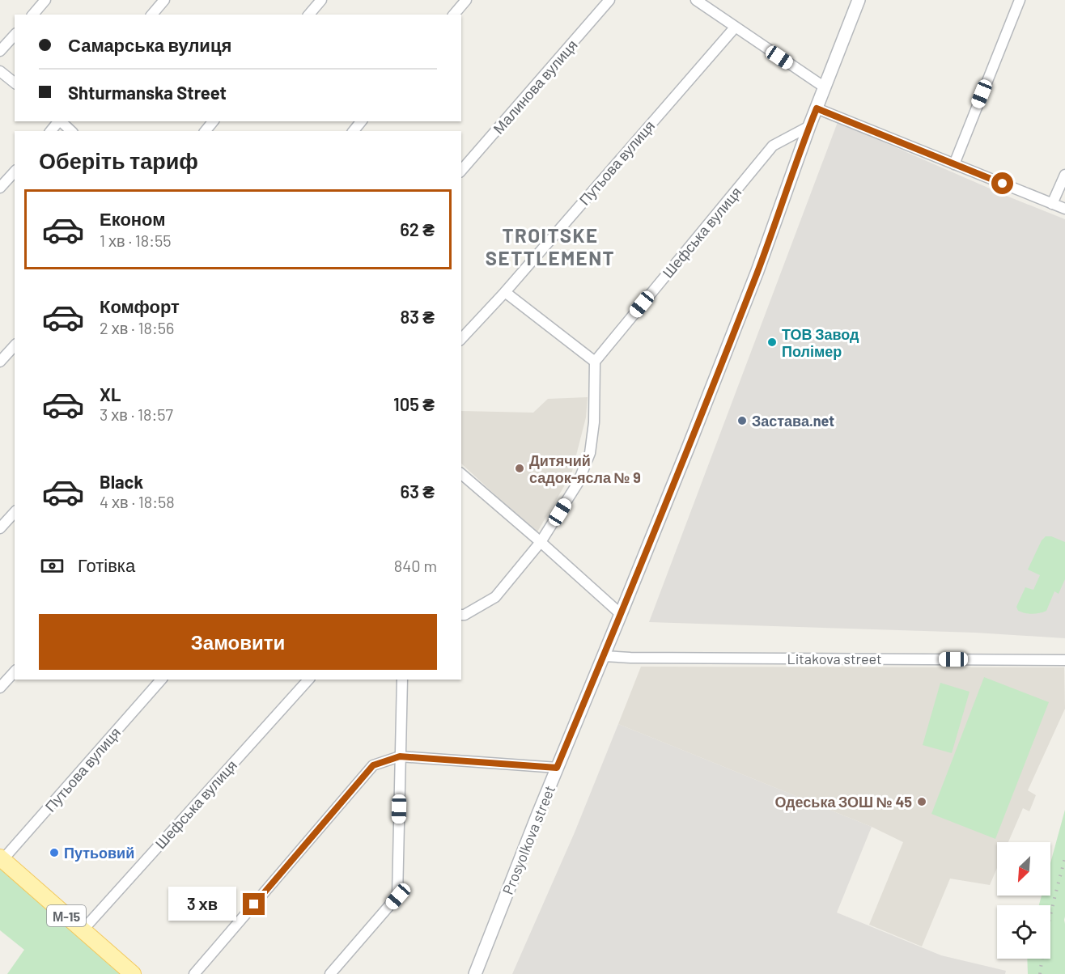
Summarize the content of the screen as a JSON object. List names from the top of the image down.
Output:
{
  "streets": {
    "main road": ["М-15"],
    "street": [
      "Малинова вулиця",
      "Путьова вулиця",
      "Шефська вулиця",
      "Litakova street",
      "Prosyolkova street"
    ]
  },
  "crossings": [
    ["Путьова вулиця", "М-15"],
    ["Шефська вулиця", "Prosyolkova street"],
    ["Шефська вулиця", "М-15"],
    ["Litakova street", "Prosyolkova street"]
  ],
  "districts": ["TROITSKE SETTLEMENT"],
  "places": [
    "ТОВ Завод Полімер",
    "Застава.net",
    "Дитячий садок-ясла № 9",
    "Одеська ЗОШ № 45",
    "Путьовий"
  ],
  "north": "bottom left",
  "page": {
    "banner": ["Самарська вулиця", "Shturmanska Street"],
    "heading": "Оберіть тариф",
    "list": [
      {
        "name": "Економ",
        "note": "1 хв · 18:55",
        "value": "62 ₴"
      },
      {
        "name": "Комфорт",
        "note": "2 хв · 18:56",
        "value": "83 ₴"
      },
      {
        "name": "XL",
        "note": "3 хв · 18:57",
        "value": "105 ₴"
      },
      {
        "name": "Black",
        "note": "4 хв · 18:58",
        "value": "63 ₴"
      }
    ],
    "pay": ["Готівка", "840 m"],
    "buttons": "Замовити",
    "bubble": "3 хв"
  }
}
